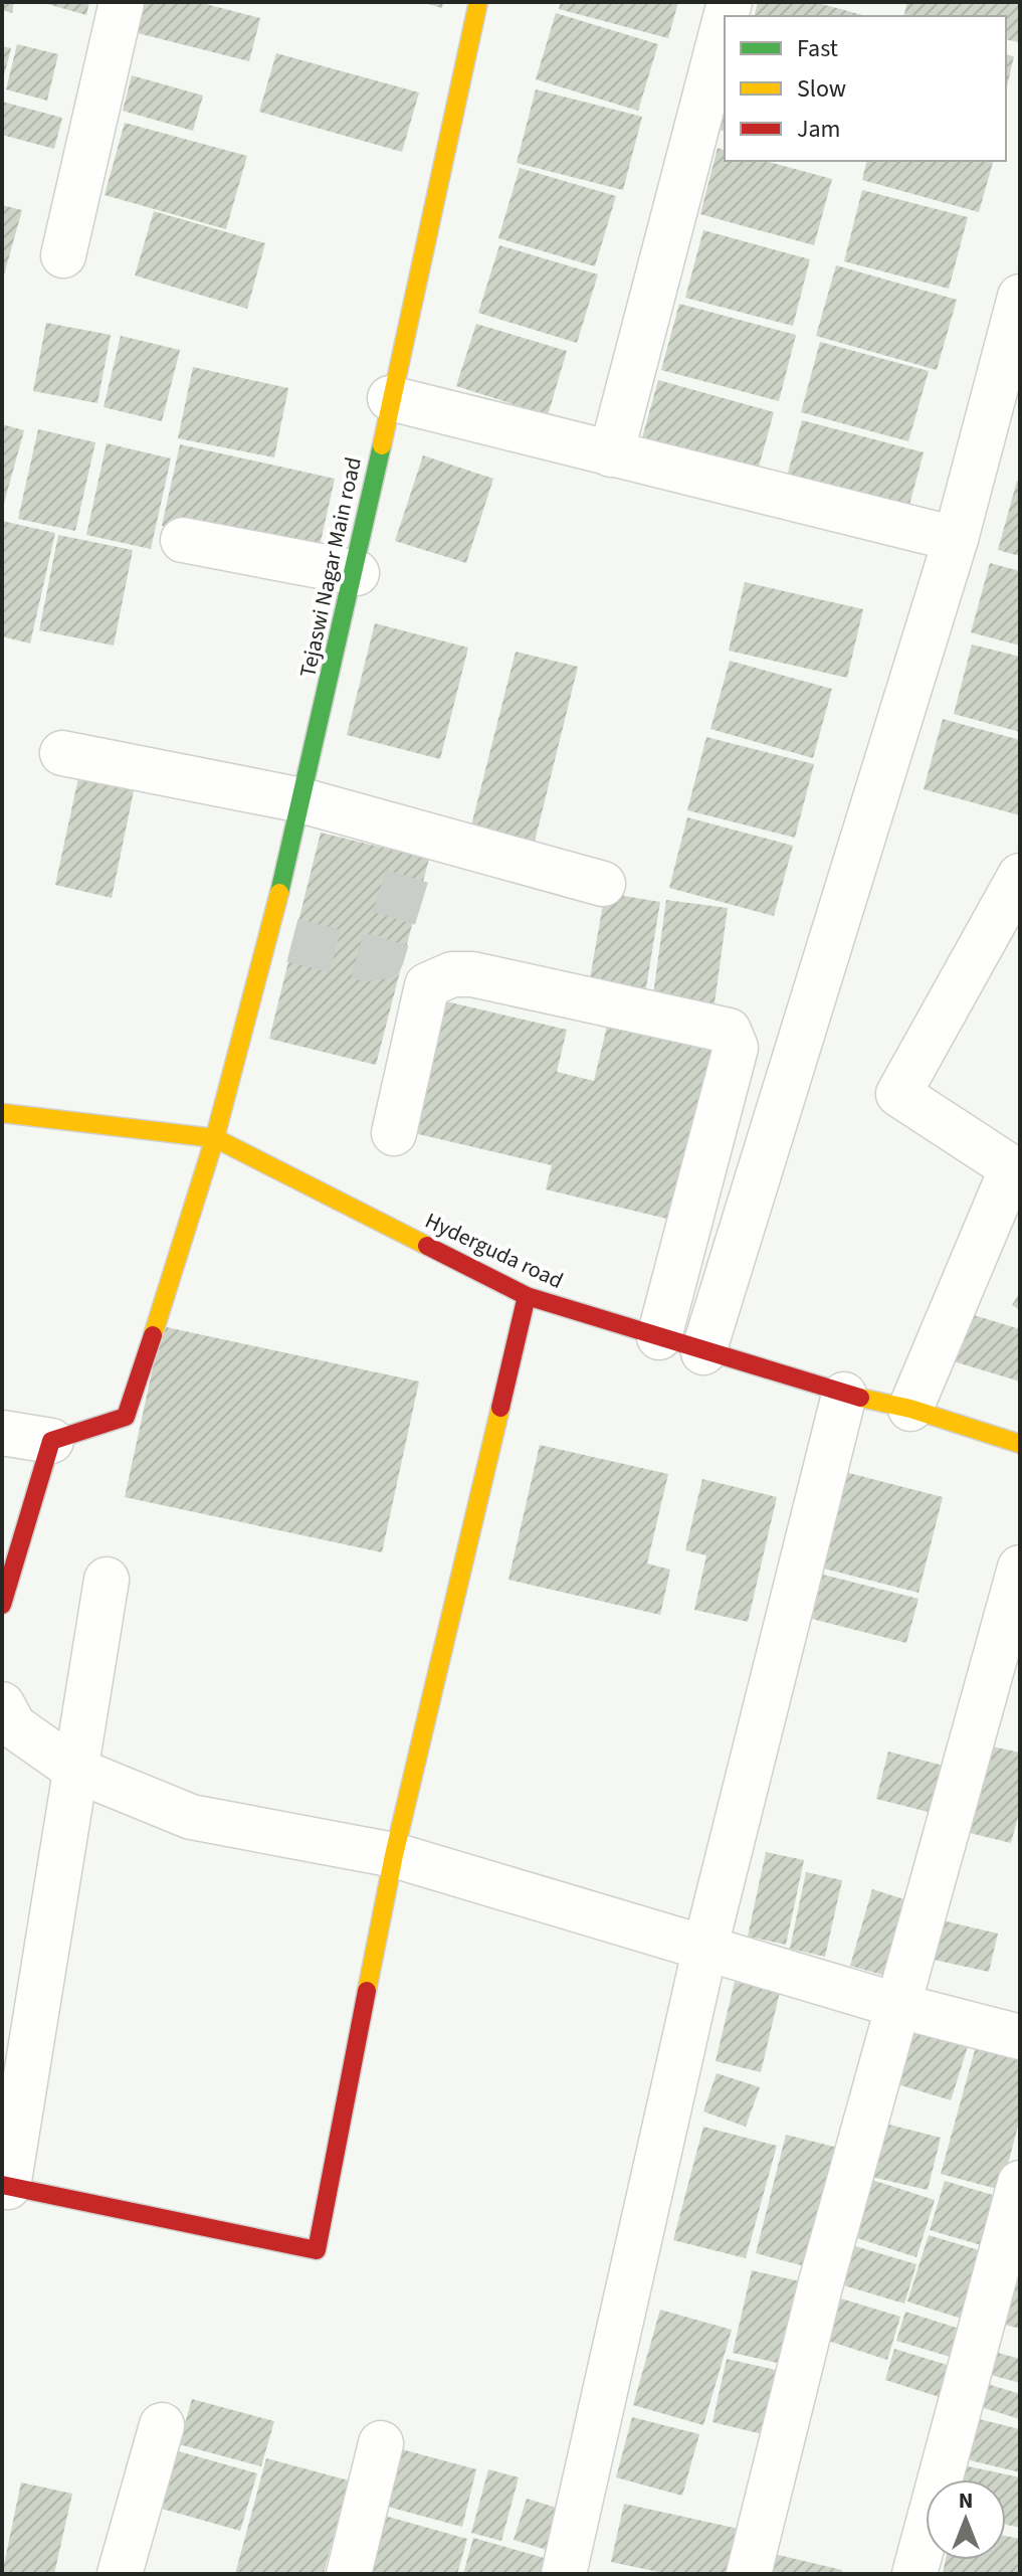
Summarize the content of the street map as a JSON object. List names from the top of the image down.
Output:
{
  "streets": {
    "street": ["Tejaswi Nagar Main road", "Hyderguda road"]
  },
  "crossings": [
    ["Tejaswi Nagar Main road", "Hyderguda road"]
  ],
  "legend": ["Fast", "Slow", "Jam"],
  "north": "top"
}
